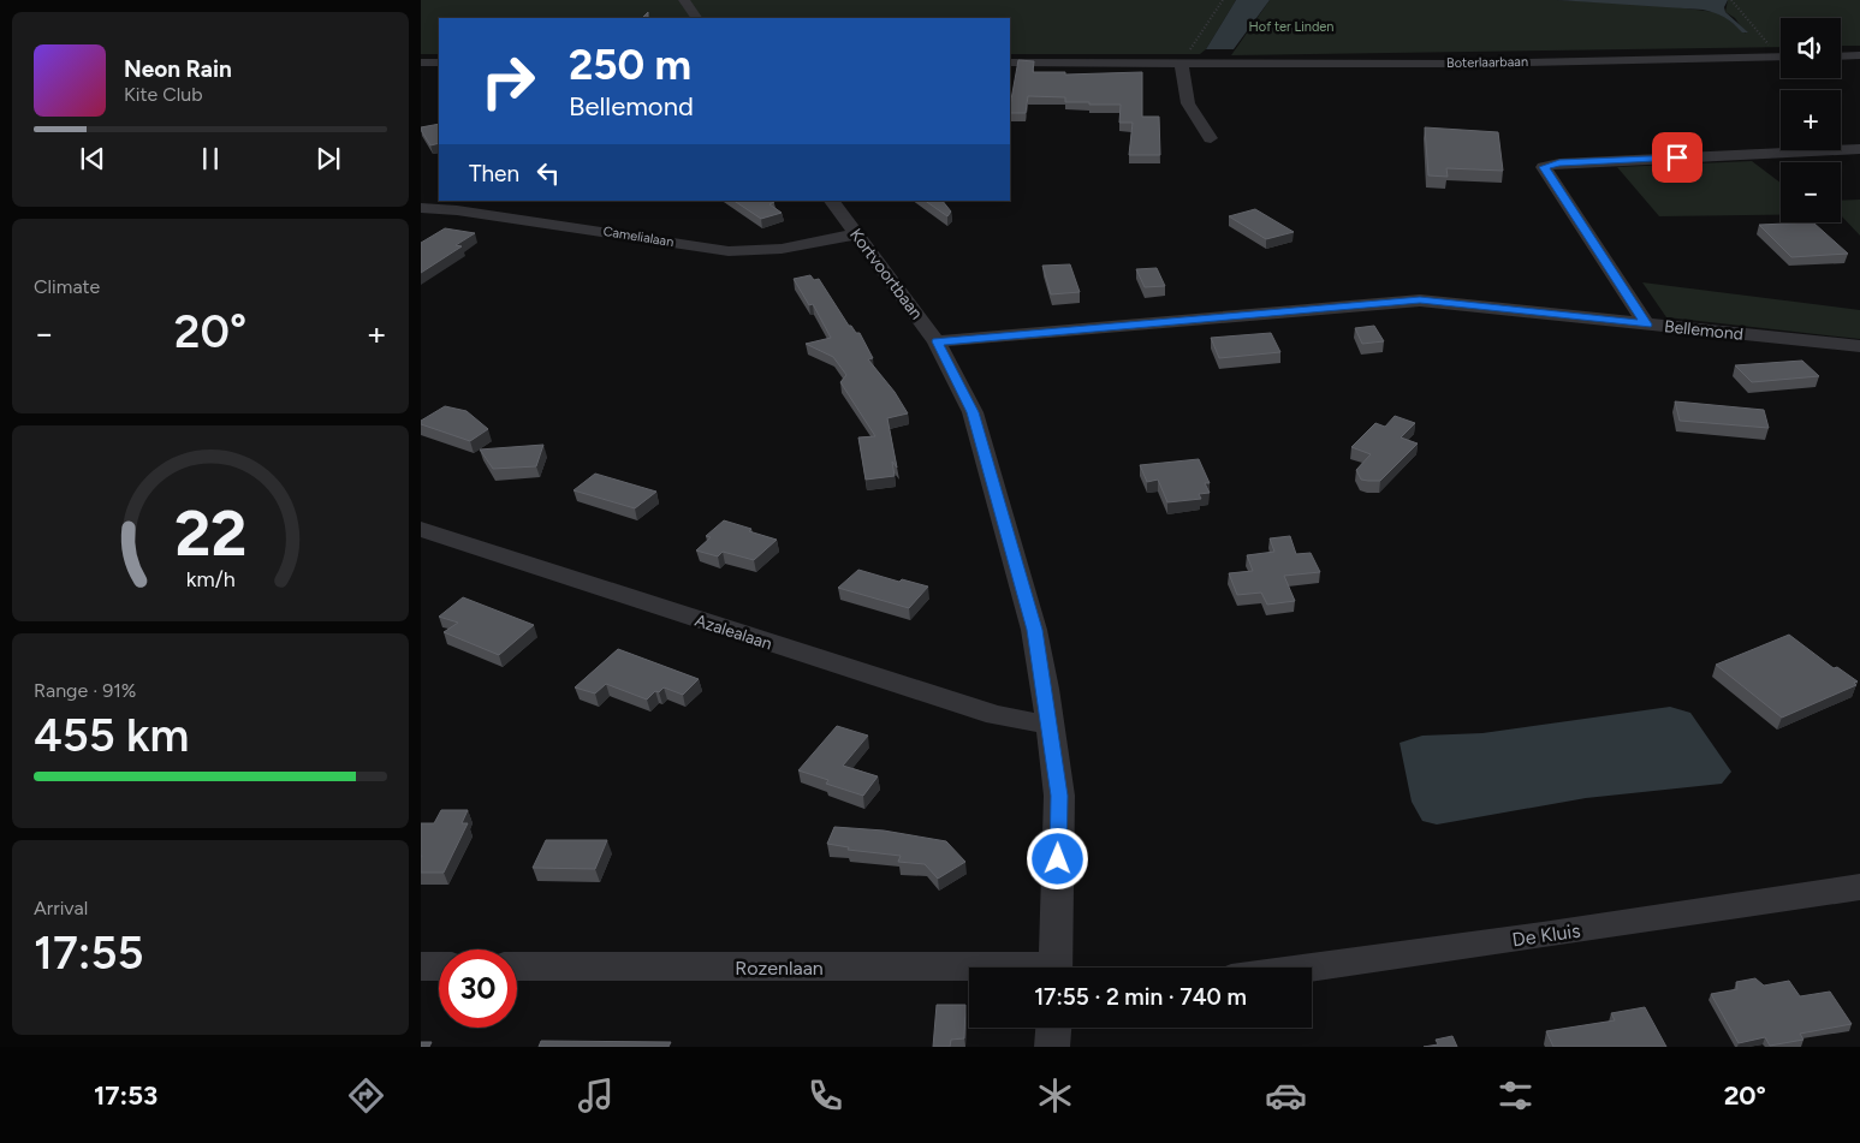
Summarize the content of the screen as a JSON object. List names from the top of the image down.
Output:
{
  "streets": {
    "street": [
      "Boterlaarbaan",
      "Camelialaan",
      "Kortvoortbaan",
      "Bellemond",
      "Azalealaan",
      "De Kluis",
      "Rozenlaan"
    ]
  },
  "crossings": [
    ["Camelialaan", "Kortvoortbaan"],
    ["Kortvoortbaan", "Bellemond"],
    ["Kortvoortbaan", "Azalealaan"]
  ],
  "parks": ["Hof ter Linden"],
  "page": {
    "map_buttons": ["+", "−"],
    "turn": ["250 m", "Bellemond"],
    "song": ["Neon Rain", "Kite Club"],
    "then": "Then",
    "tile": [
      "Climate",
      ["Range · 91%", "455 km"],
      ["Arrival", "17:55"]
    ],
    "heat": ["−", "20°", "+"],
    "limit": "30",
    "trip": "17:55 · 2 min · 740 m",
    "tabs": ["17:53", "20°"],
    "gauge": ["22", "km/h"]
  }
}
